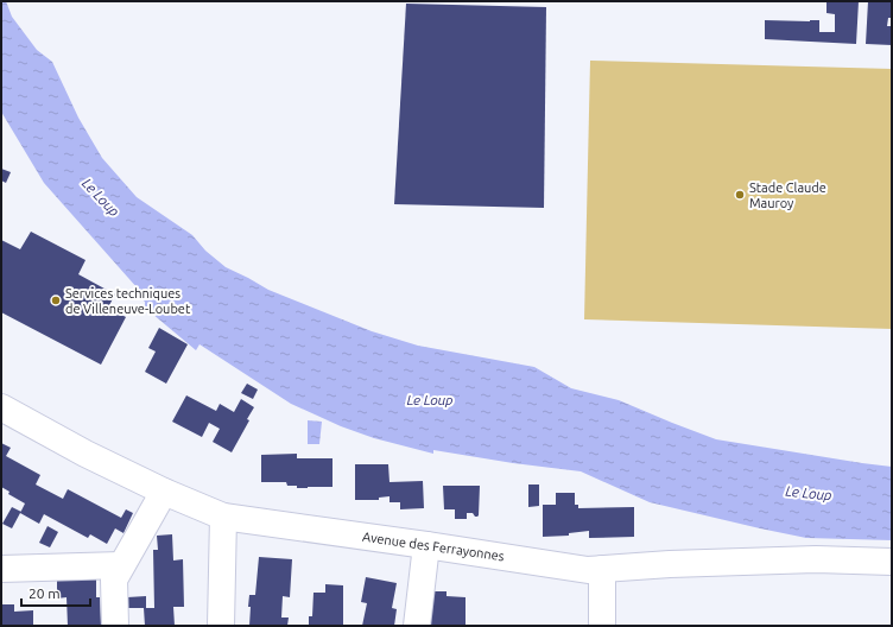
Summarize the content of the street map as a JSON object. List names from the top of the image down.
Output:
{
  "streets": {
    "street": ["Avenue des Ferrayonnes"]
  },
  "water": ["Le Loup"],
  "places": ["Stade Claude Mauroy", "Services techniques de Villeneuve-Loubet"],
  "scale_bar": "20 m"
}
